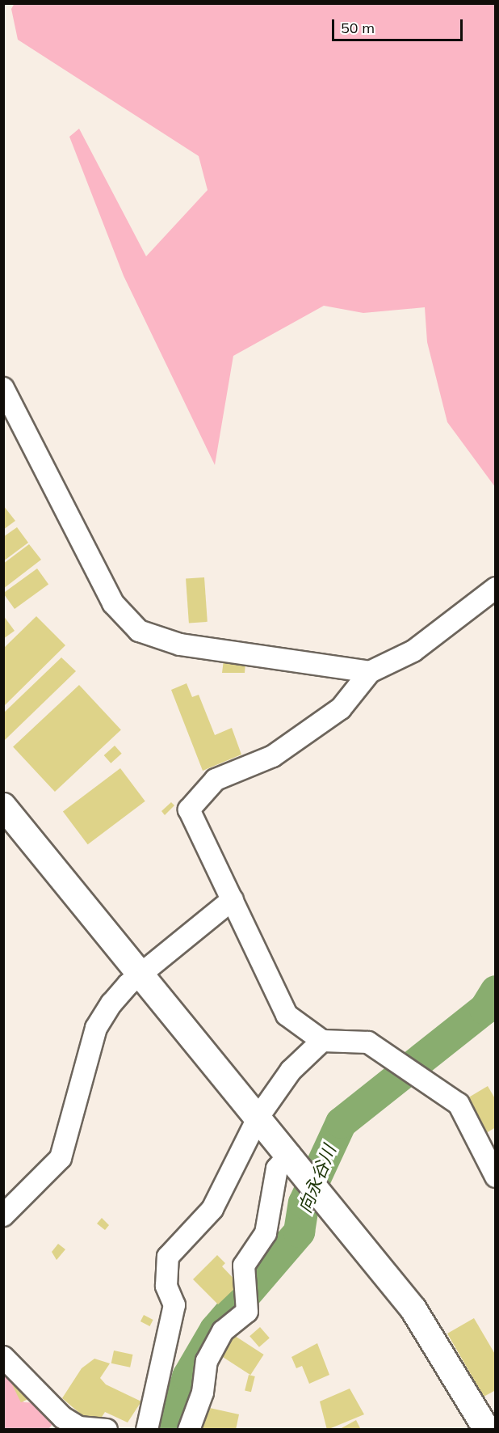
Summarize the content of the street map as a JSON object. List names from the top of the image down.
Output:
{
  "water": ["向永谷川"],
  "scale_bar": "50 m"
}
